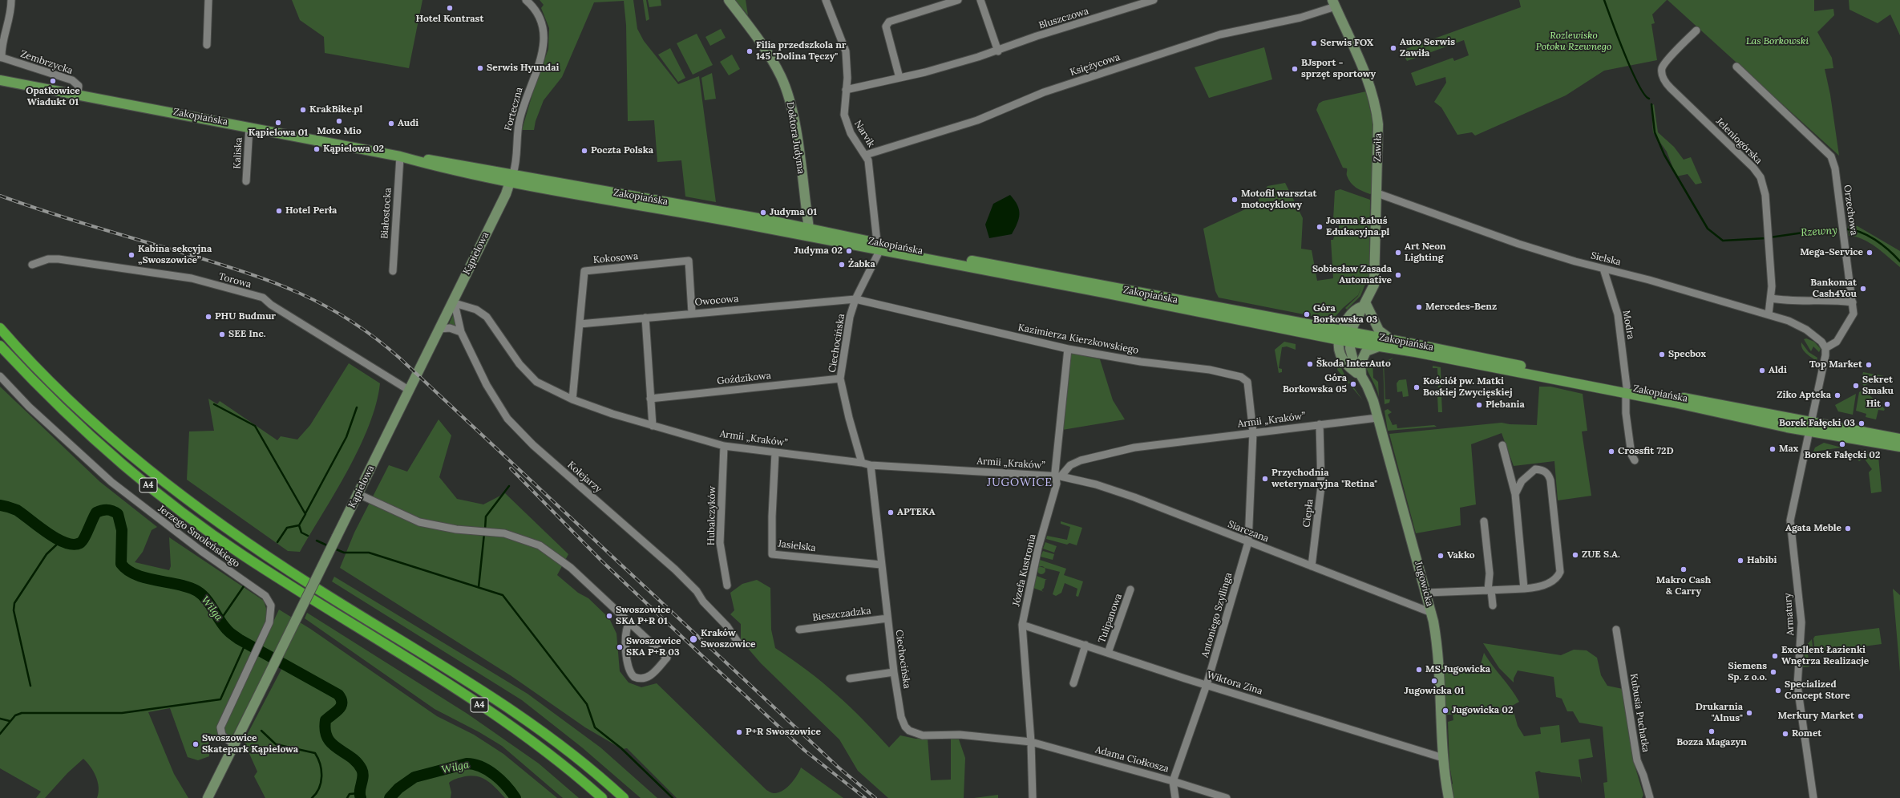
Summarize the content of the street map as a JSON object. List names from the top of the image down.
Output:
{
  "streets": {
    "highway": ["A4"],
    "main road": ["Zakopiańska"],
    "street": [
      "Bluszczowa",
      "Zembrzycka",
      "Księżycowa",
      "Forteczna",
      "Narvik",
      "Doktora Judyma",
      "Jeleniogórska",
      "Zawiła",
      "Kaliska",
      "Orzechowa",
      "Białostocka",
      "Kąpielowa",
      "Kokosowa",
      "Sielska",
      "Torowa",
      "Owocowa",
      "Modra",
      "Kazimierza Kierzkowskiego",
      "Ciechocińska",
      "Goździkowa",
      "Armii „Kraków”",
      "Kolejarzy",
      "Ciepła",
      "Hubalczyków",
      "Siarczana",
      "Jerzego Smoleńskiego",
      "Jasielska",
      "Józefa Kustronia",
      "Jugowicka",
      "Bieszczadzka",
      "Armatury",
      "Antoniego Szyllinga",
      "Tulipanowa",
      "Wiktora Zina",
      "Kubusia Puchatka",
      "Adama Ciołkosza"
    ]
  },
  "crossings": [
    ["Bluszczowa", "Narvik"],
    ["Zembrzycka", "Zakopiańska"],
    ["Księżycowa", "Narvik"],
    ["Księżycowa", "Zawiła"],
    ["Forteczna", "Zakopiańska"],
    ["Forteczna", "Kąpielowa"],
    ["Zakopiańska", "Narvik"],
    ["Zakopiańska", "Doktora Judyma"],
    ["Zakopiańska", "Zawiła"],
    ["Zakopiańska", "Kaliska"],
    ["Zakopiańska", "Białostocka"],
    ["Zakopiańska", "Kąpielowa"],
    ["Zakopiańska", "Modra"],
    ["Zakopiańska", "Ciechocińska"],
    ["Zakopiańska", "Jugowicka"],
    ["Zakopiańska", "Armatury"],
    ["Narvik", "Ciechocińska"],
    ["Jeleniogórska", "Sielska"],
    ["Zawiła", "Sielska"],
    ["Zawiła", "Jugowicka"],
    ["Orzechowa", "Sielska"],
    ["Kąpielowa", "Torowa"],
    ["Kąpielowa", "Armii „Kraków”"],
    ["Kąpielowa", "Kolejarzy"],
    ["Kąpielowa", "Jerzego Smoleńskiego"],
    ["Kokosowa", "Owocowa"],
    ["Kokosowa", "Armii „Kraków”"],
    ["Sielska", "Modra"],
    ["Owocowa", "Kazimierza Kierzkowskiego"],
    ["Owocowa", "Ciechocińska"],
    ["Kazimierza Kierzkowskiego", "Ciechocińska"],
    ["Kazimierza Kierzkowskiego", "Armii „Kraków”"],
    ["Kazimierza Kierzkowskiego", "Józefa Kustronia"],
    ["Kazimierza Kierzkowskiego", "Antoniego Szyllinga"],
    ["Ciechocińska", "Goździkowa"],
    ["Ciechocińska", "Armii „Kraków”"],
    ["Ciechocińska", "Jasielska"],
    ["Ciechocińska", "Józefa Kustronia"],
    ["Ciechocińska", "Bieszczadzka"],
    ["Ciechocińska", "Adama Ciołkosza"],
    ["Armii „Kraków”", "Kolejarzy"],
    ["Armii „Kraków”", "Ciepła"],
    ["Armii „Kraków”", "Hubalczyków"],
    ["Armii „Kraków”", "Siarczana"],
    ["Armii „Kraków”", "Jasielska"],
    ["Armii „Kraków”", "Józefa Kustronia"],
    ["Armii „Kraków”", "Jugowicka"],
    ["Armii „Kraków”", "Antoniego Szyllinga"],
    ["Ciepła", "Siarczana"],
    ["Siarczana", "Józefa Kustronia"],
    ["Siarczana", "Jugowicka"],
    ["Siarczana", "Antoniego Szyllinga"],
    ["Józefa Kustronia", "Wiktora Zina"],
    ["Józefa Kustronia", "Adama Ciołkosza"],
    ["Jugowicka", "Wiktora Zina"],
    ["Antoniego Szyllinga", "Wiktora Zina"],
    ["Antoniego Szyllinga", "Adama Ciołkosza"],
    ["Tulipanowa", "Wiktora Zina"]
  ],
  "districts": ["JUGOWICE"],
  "water": ["Rzewny", "Wilga"],
  "parks": ["Rozlewisko Potoku Rzewnego", "Las Borkowski"],
  "places": [
    "Hotel Kontrast",
    "Serwis FOX",
    "Auto Serwis Zawiła",
    "Filia przedszkola nr 145 \"Dolina Tęczy\"",
    "Serwis Hyundai",
    "BJsport - sprzęt sportowy",
    "Opatkowice Wiadukt 01",
    "KrakBike.pl",
    "Moto Mio",
    "Kąpielowa 01",
    "Audi",
    "Kąpielowa 02",
    "Poczta Polska",
    "Motofil warsztat motocyklowy",
    "Hotel Perła",
    "Judyma 01",
    "Joanna Łabuś Edukacyjna.pl",
    "Judyma 02",
    "Art Neon Lighting",
    "Mega-Service",
    "Kabina sekcyjna „Swoszowice”",
    "Żabka",
    "Sobiesław Zasada Automative",
    "Bankomat Cash4You",
    "Mercedes-Benz",
    "Góra Borkowska 03",
    "PHU Budmur",
    "SEE Inc.",
    "Specbox",
    "Škoda InterAuto",
    "Top Market",
    "Aldi",
    "Góra Borkowska 05",
    "Sekret Smaku",
    "Kościół pw. Matki Boskiej Zwycięskiej",
    "Ziko Apteka",
    "Hit",
    "Plebania",
    "Borek Fałęcki 03",
    "Borek Fałęcki 02",
    "Max",
    "Crossfit 72D",
    "Przychodnia weterynaryjna \"Retina\"",
    "APTEKA",
    "Agata Meble",
    "ZUE S.A.",
    "Vakko",
    "Habibi",
    "Makro Cash & Carry",
    "Swoszowice SKA P+R 01",
    "Kraków Swoszowice",
    "Swoszowice SKA P+R 03",
    "Excellent Łazienki Wnętrza Realizacje",
    "MS Jugowicka",
    "Siemens Sp. z o.o.",
    "Jugowicka 01",
    "Specialized Concept Store",
    "Jugowicka 02",
    "Drukarnia \"Alnus\"",
    "Merkury Market",
    "Bozza Magazyn",
    "P+R Swoszowice",
    "Romet",
    "Swoszowice Skatepark Kąpielowa"
  ]
}
